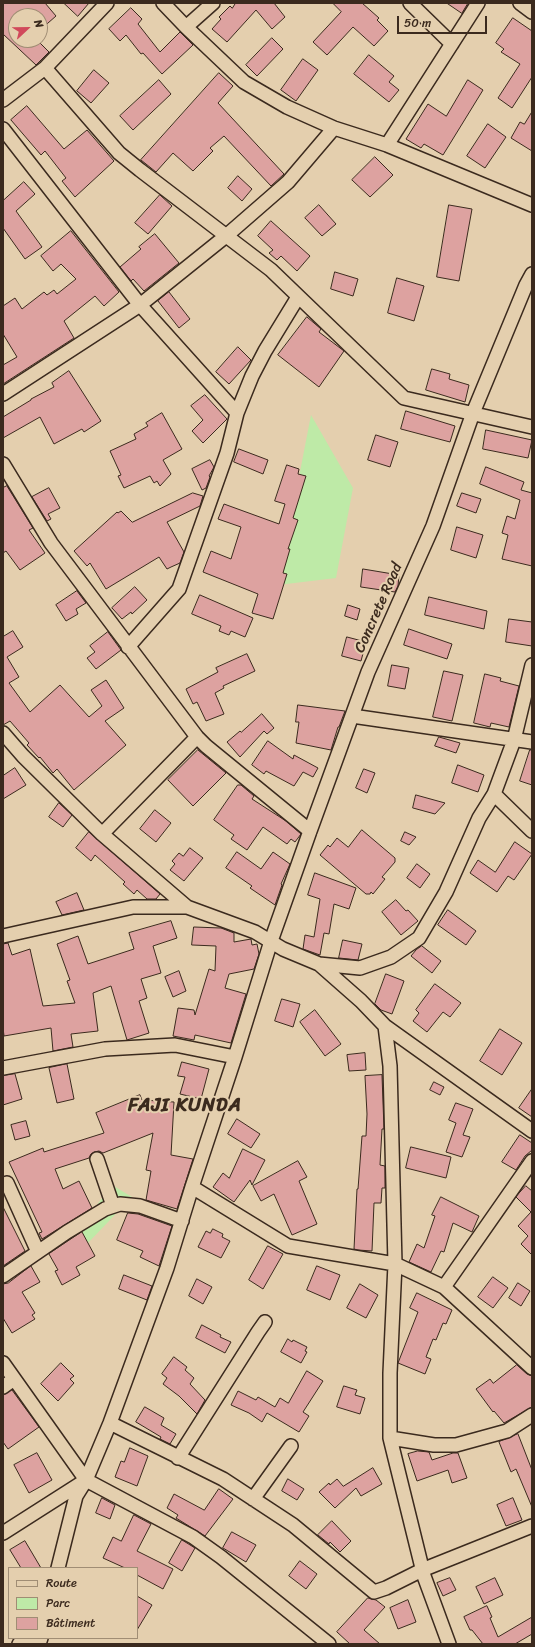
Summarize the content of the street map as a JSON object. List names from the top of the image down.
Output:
{
  "streets": {
    "street": ["Concrete Road"]
  },
  "districts": ["FAJI KUNDA"],
  "legend": ["Route", "Parc", "Bâtiment"],
  "scale_bar": "50 m",
  "north": "right"
}
